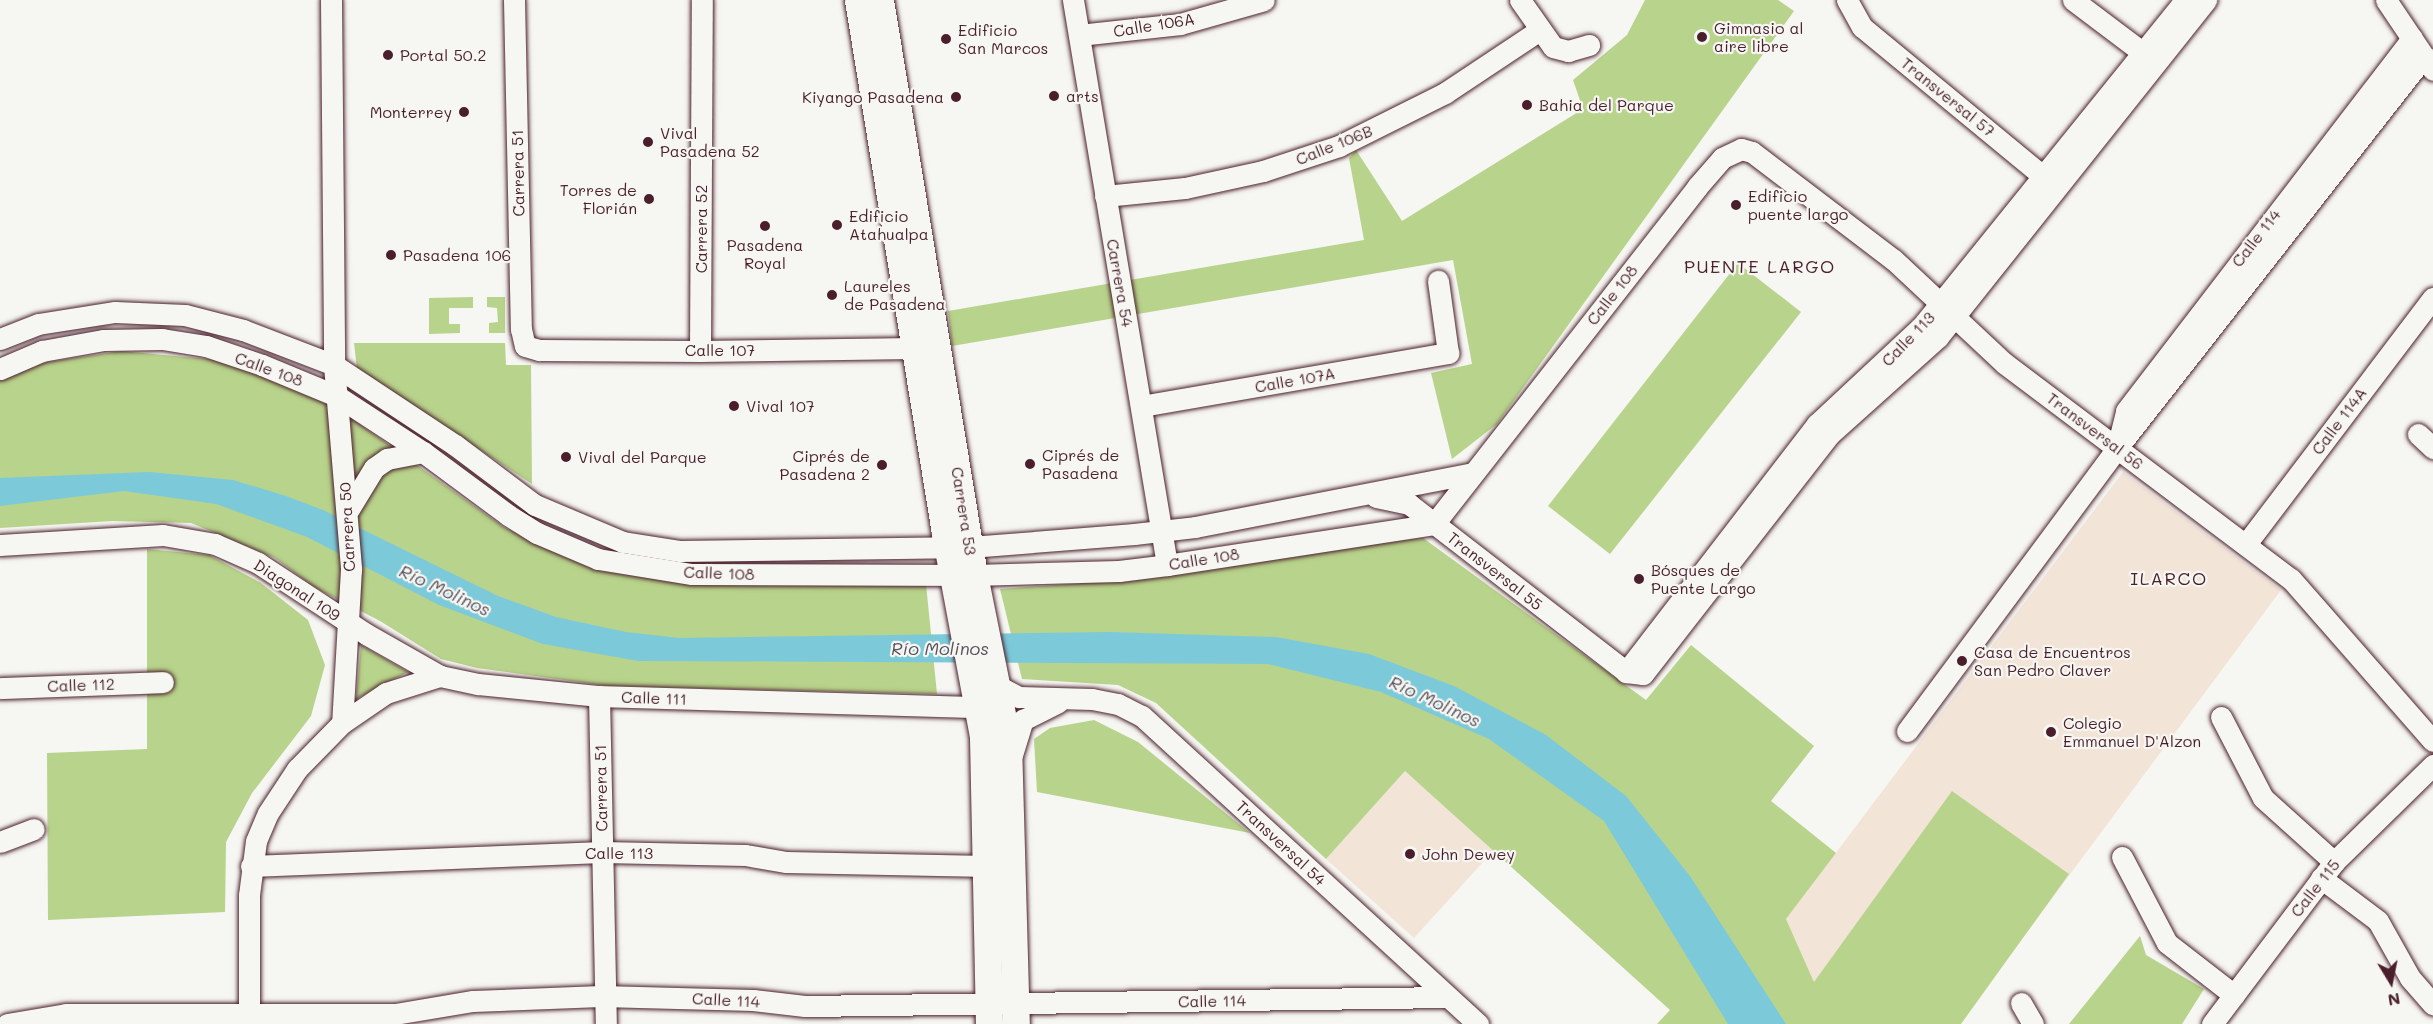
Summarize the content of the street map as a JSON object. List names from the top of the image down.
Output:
{
  "streets": {
    "main road": ["Carrera 53"],
    "street": [
      "Calle 106A",
      "Transversal 57",
      "Calle 106B",
      "Carrera 51",
      "Carrera 52",
      "Calle 114",
      "Carrera 54",
      "Calle 108",
      "Calle 113",
      "Calle 107",
      "Calle 107A",
      "Calle 114A",
      "Transversal 56",
      "Carrera 50",
      "Transversal 55",
      "Diagonal 109",
      "Calle 112",
      "Calle 111",
      "Transversal 54",
      "Calle 115"
    ]
  },
  "crossings": [
    ["Calle 106A", "Carrera 54"],
    ["Transversal 57", "Calle 113"],
    ["Calle 106B", "Carrera 54"],
    ["Carrera 51", "Calle 114"],
    ["Carrera 51", "Calle 113"],
    ["Carrera 51", "Calle 107"],
    ["Carrera 51", "Calle 111"],
    ["Carrera 52", "Calle 107"],
    ["Calle 114", "Transversal 56"],
    ["Calle 114", "Carrera 53"],
    ["Calle 114", "Transversal 54"],
    ["Carrera 54", "Calle 108"],
    ["Carrera 54", "Calle 107A"],
    ["Calle 108", "Transversal 56"],
    ["Calle 108", "Carrera 53"],
    ["Calle 108", "Carrera 50"],
    ["Calle 108", "Transversal 55"],
    ["Calle 113", "Transversal 56"],
    ["Calle 113", "Carrera 53"],
    ["Calle 113", "Transversal 55"],
    ["Calle 107", "Carrera 53"],
    ["Calle 114A", "Transversal 56"],
    ["Carrera 53", "Calle 111"],
    ["Carrera 53", "Transversal 54"],
    ["Carrera 50", "Diagonal 109"],
    ["Carrera 50", "Calle 111"],
    ["Diagonal 109", "Calle 111"]
  ],
  "districts": ["PUENTE LARGO", "ILARCO"],
  "water": ["Río Molinos"],
  "places": [
    "Gimnasio al aire libre",
    "Edificio San Marcos",
    "Portal 50.2",
    "arts",
    "Kiyango Pasadena",
    "Bahia del Parque",
    "Monterrey",
    "Vival Pasadena 52",
    "Torres de Florián",
    "Edificio puente largo",
    "Edificio Atahualpa",
    "Pasadena Royal",
    "Pasadena 106",
    "Laureles de Pasadena",
    "Vival 107",
    "Vival del Parque",
    "Ciprés de Pasadena",
    "Ciprés de Pasadena 2",
    "Bósques de Puente Largo",
    "Casa de Encuentros San Pedro Claver",
    "Colegio Emmanuel D'Alzon",
    "John Dewey"
  ],
  "north": "bottom"
}
